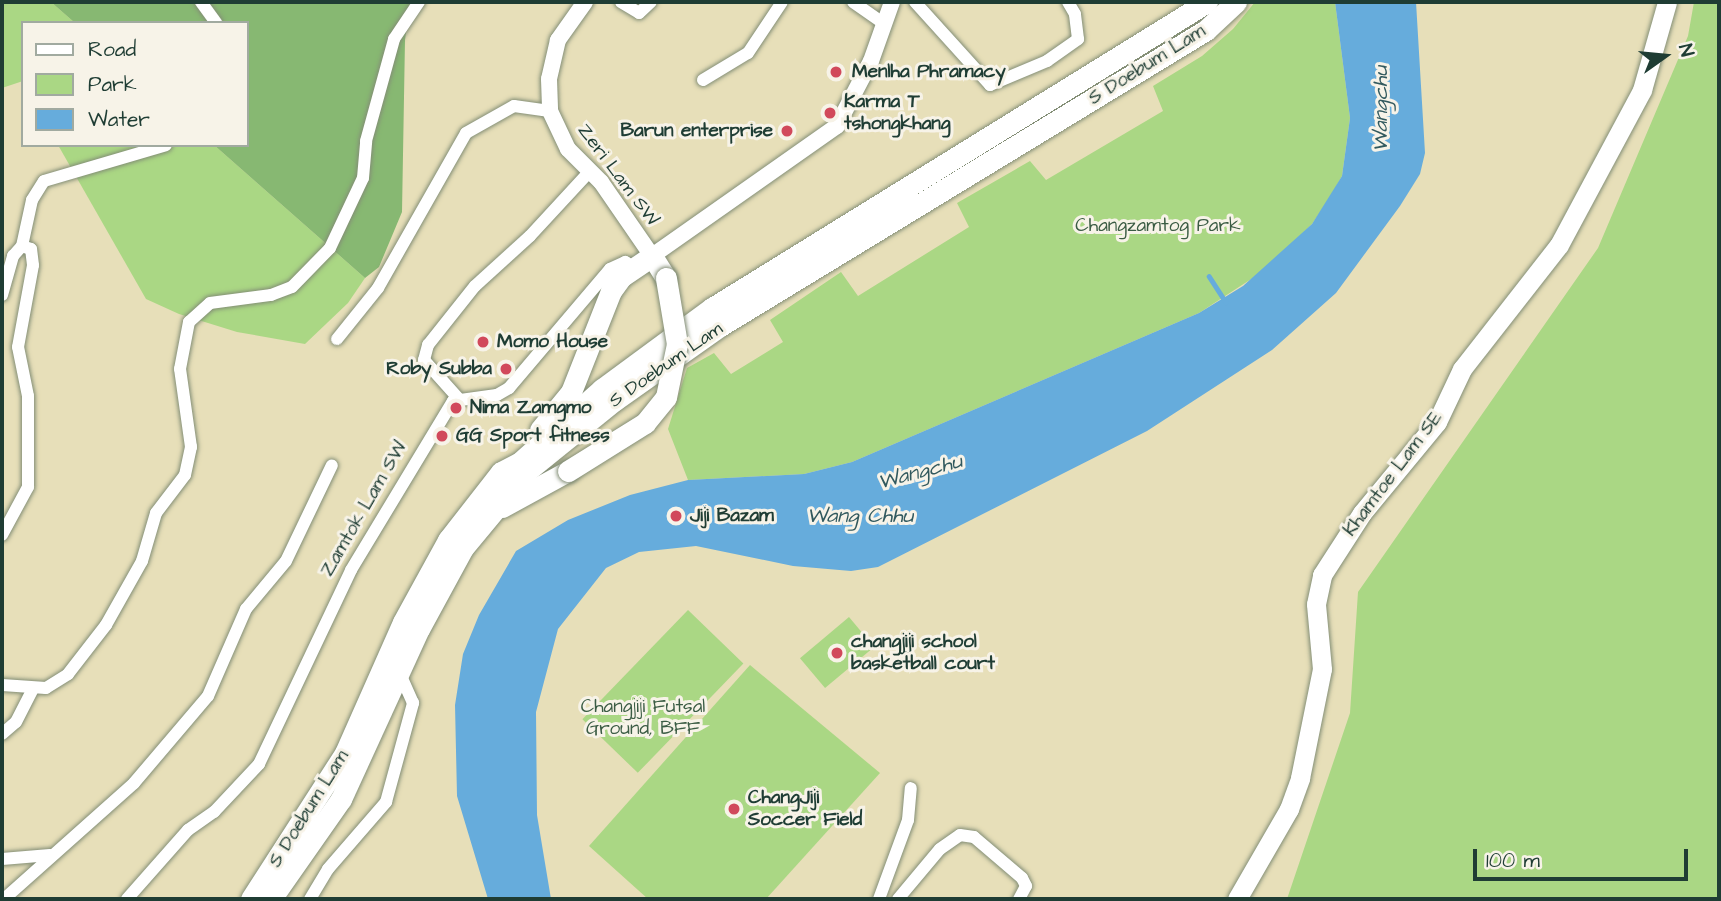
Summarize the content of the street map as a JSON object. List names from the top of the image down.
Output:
{
  "streets": {
    "highway": ["S Doebum Lam"],
    "main road": ["Khamtoe Lam SE"],
    "street": ["Zeri Lam SW", "Zamtok Lam SW"]
  },
  "water": ["Wangchu", "Wang Chhu"],
  "parks": ["Changzamtog Park", "Changjiji Futsal Ground, BFF"],
  "places": [
    "Menlha Phramacy",
    "Karma T tshongkhang",
    "Barun enterprise",
    "Momo House",
    "Roby Subba",
    "Nima Zamgmo",
    "GG Sport fitness",
    "Jiji Bazam",
    "changjiji school basketball court",
    "ChangJiji Soccer Field"
  ],
  "legend": ["Road", "Park", "Water"],
  "scale_bar": "100 m",
  "north": "right"
}
